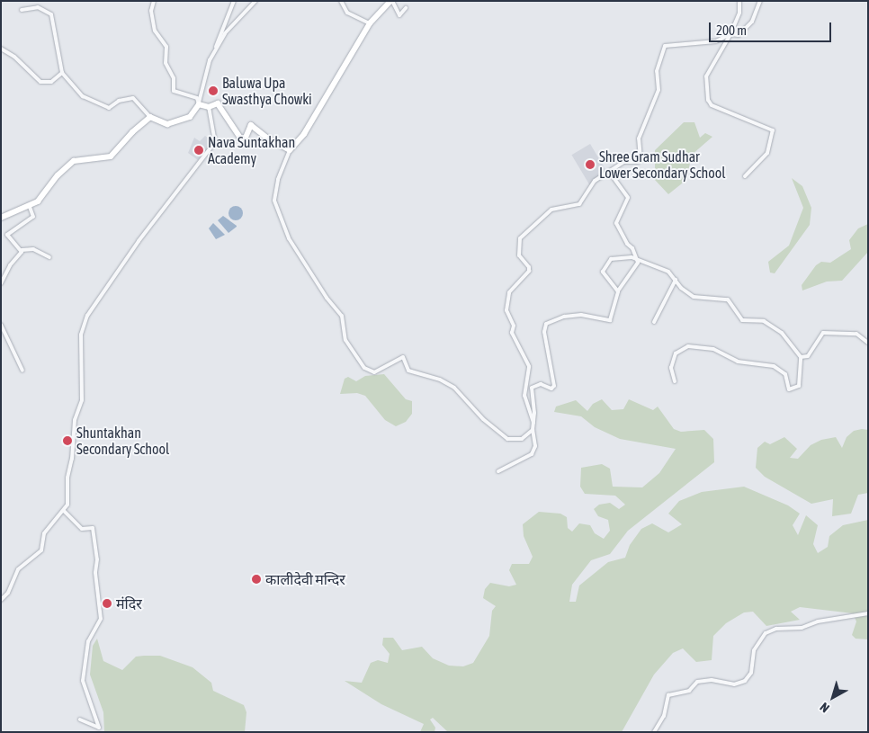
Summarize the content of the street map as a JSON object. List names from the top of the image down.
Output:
{
  "places": [
    "Baluwa Upa Swasthya Chowki",
    "Nava Suntakhan Academy",
    "Shree Gram Sudhar Lower Secondary School",
    "Shuntakhan Secondary School",
    "कालीदेवी मन्दिर",
    "मंदिर"
  ],
  "scale_bar": "200 m",
  "north": "bottom left"
}
